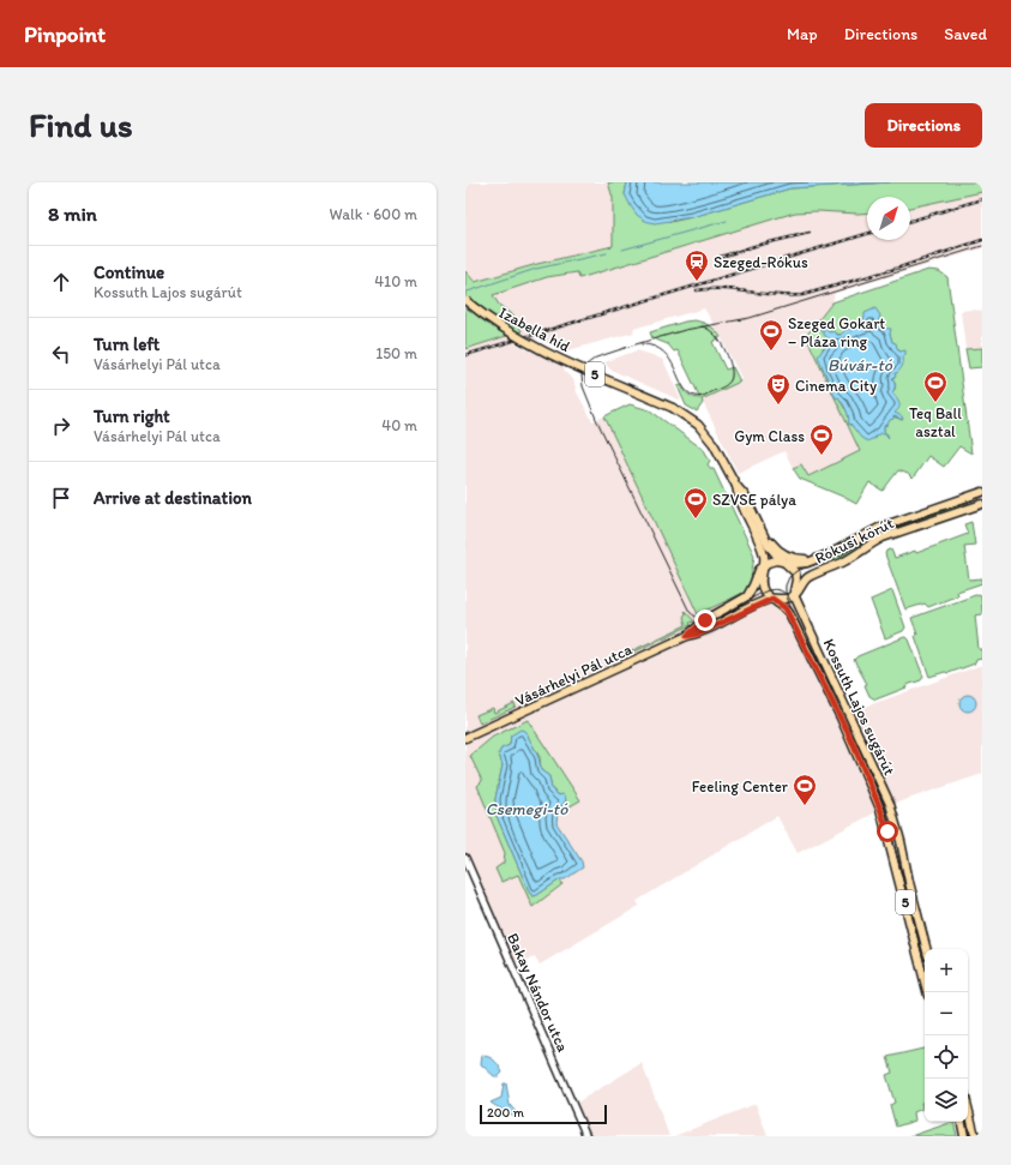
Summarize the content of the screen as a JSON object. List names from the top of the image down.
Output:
{
  "streets": {
    "main road": [
      "Izabella híd",
      "5",
      "Rókusi körút",
      "Vásárhelyi Pál utca",
      "Kossuth Lajos sugárút"
    ],
    "street": ["Bakay Nándor utca"]
  },
  "crossings": [
    ["Izabella híd", "Kossuth Lajos sugárút"],
    ["Rókusi körút", "Vásárhelyi Pál utca"],
    ["Rókusi körút", "Kossuth Lajos sugárút"],
    ["Vásárhelyi Pál utca", "Kossuth Lajos sugárút"]
  ],
  "water": ["Búvár-tó", "Csemegi-tó"],
  "places": {
    "station": ["Szeged-Rókus"],
    "sports": [
      "Szeged Gokart – Pláza ring",
      "Teq Ball asztal",
      "Gym Class",
      "SZVSE pálya",
      "Feeling Center"
    ],
    "theatre": ["Cinema City"]
  },
  "scale_bar": "200 m",
  "north": "top right",
  "page": {
    "header": "Pinpoint",
    "nav": ["Map", "Directions", "Saved"],
    "buttons": "Directions",
    "title": "Find us",
    "heading": ["8 min", "Walk · 600 m"],
    "list": [
      ["Continue", "Kossuth Lajos sugárút", "410 m"],
      ["Turn left", "Vásárhelyi Pál utca", "150 m"],
      ["Turn right", "Vásárhelyi Pál utca", "40 m"],
      "Arrive at destination"
    ],
    "map_buttons": ["+", "−"],
    "scale": "200 m"
  }
}
